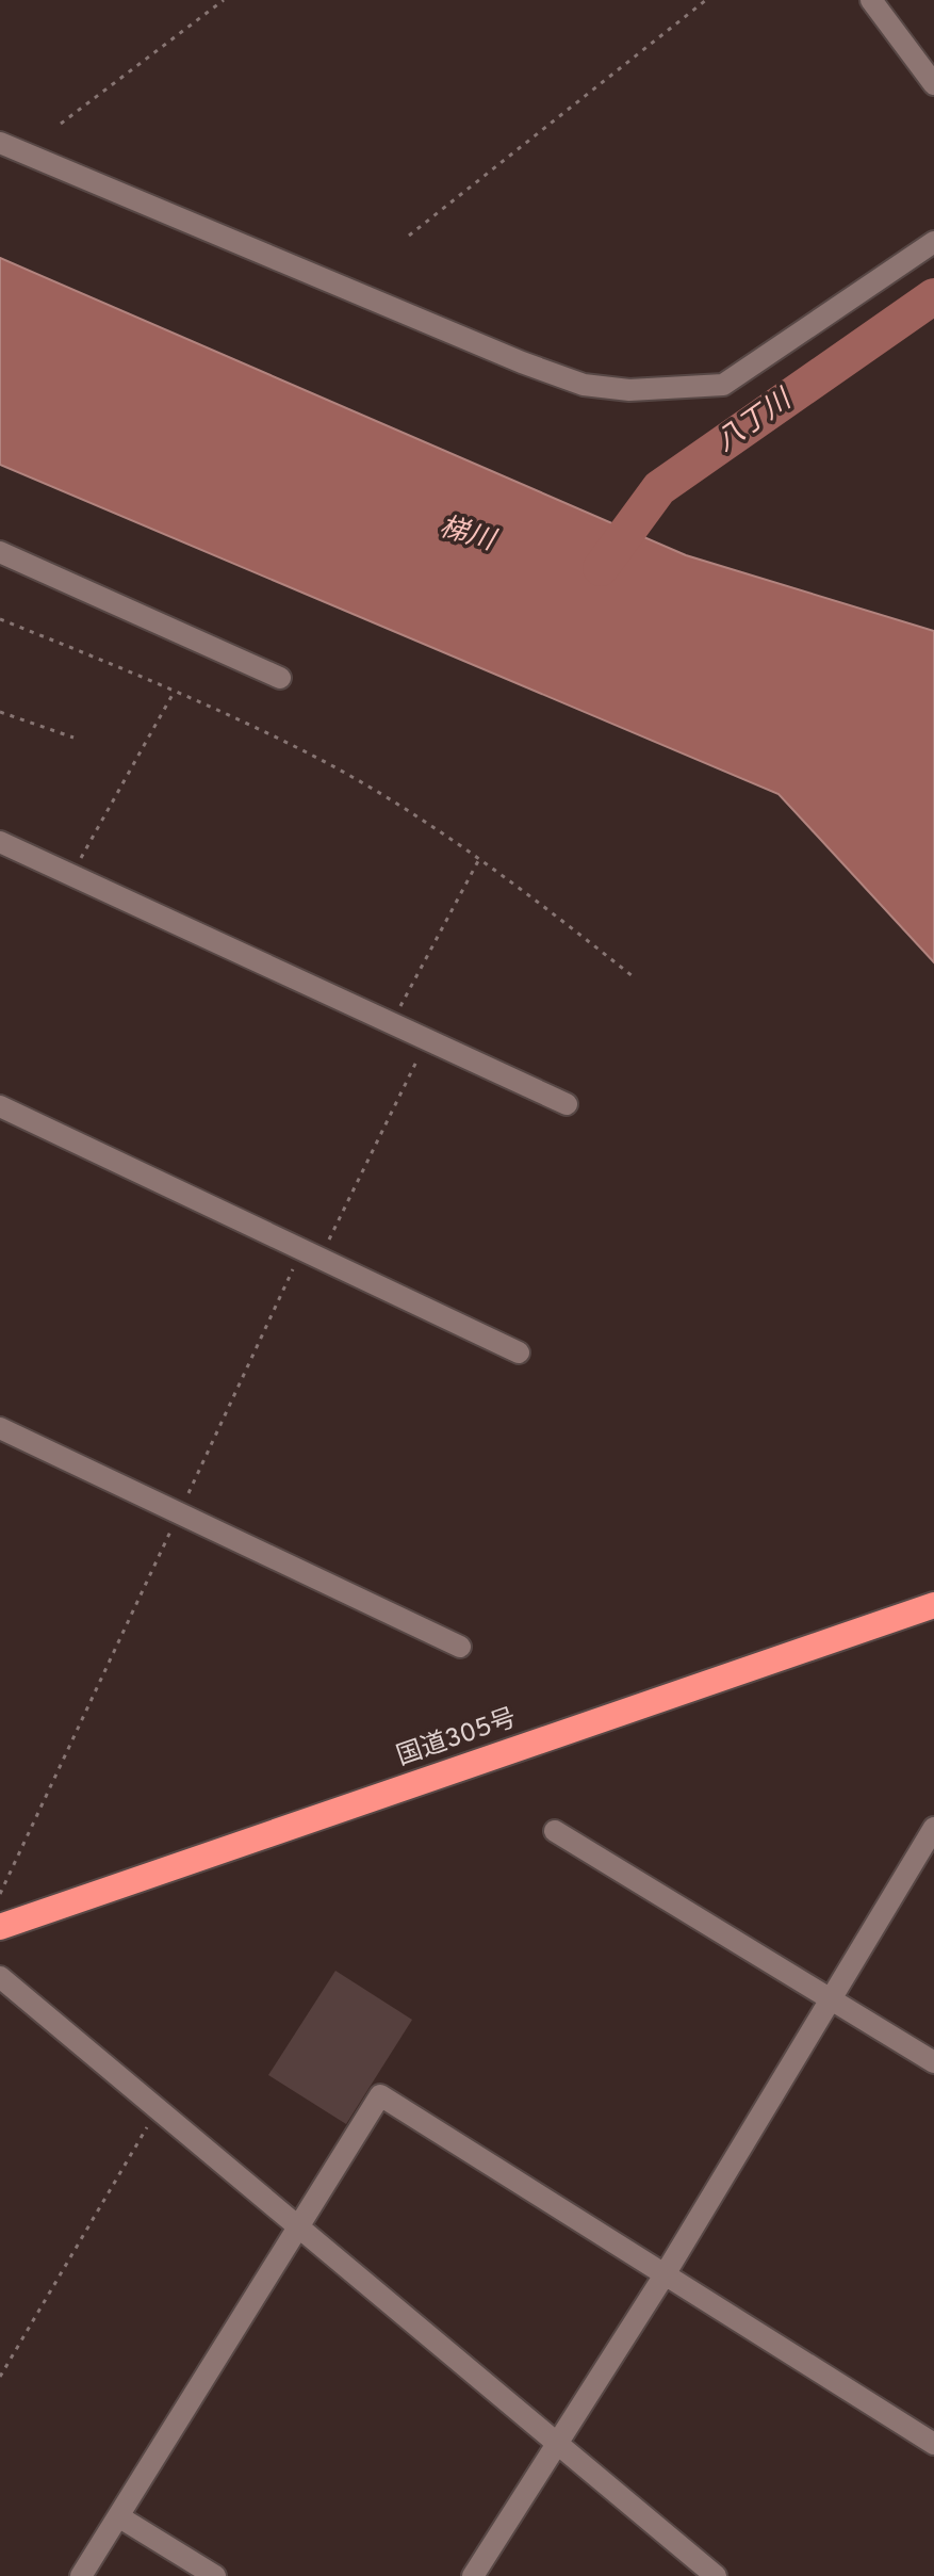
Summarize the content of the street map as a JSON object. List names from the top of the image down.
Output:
{
  "streets": {
    "highway": ["国道305号"]
  },
  "water": ["八丁川", "梯川"]
}
